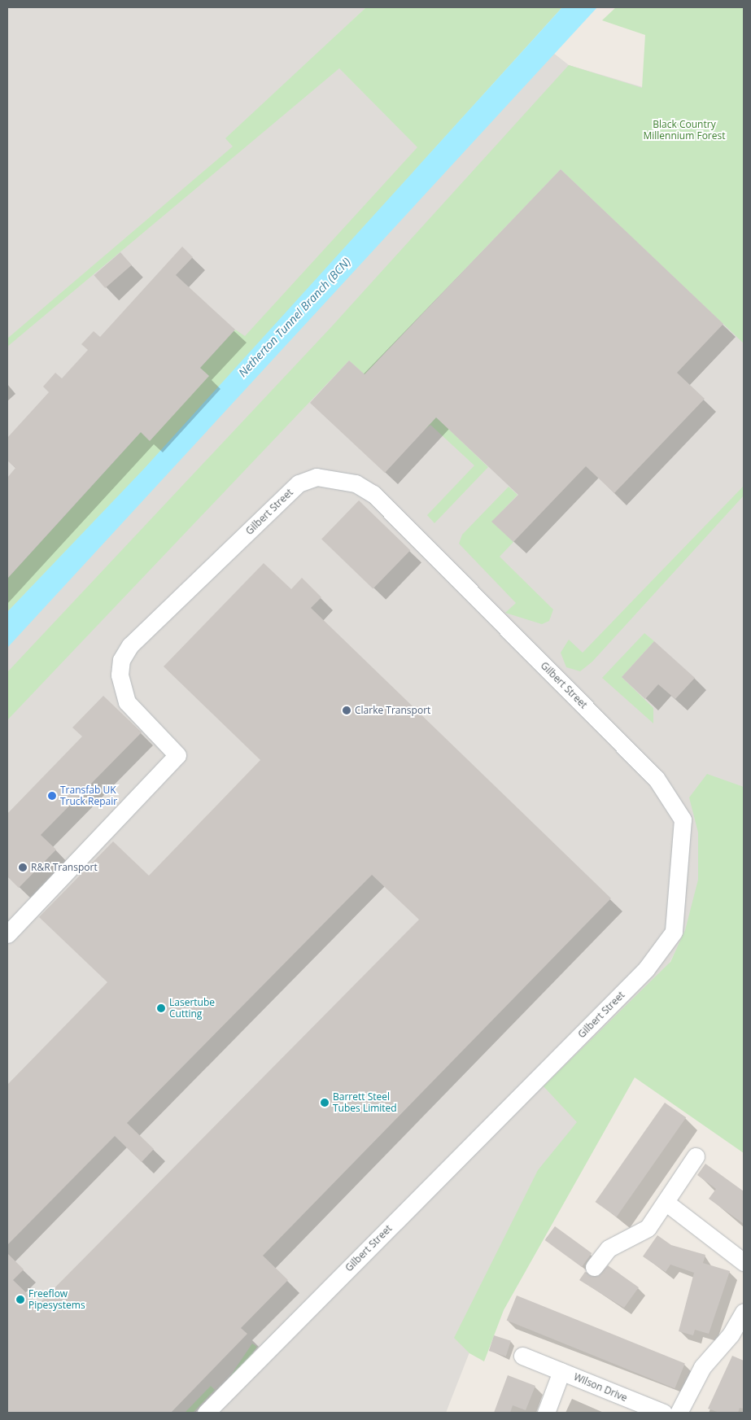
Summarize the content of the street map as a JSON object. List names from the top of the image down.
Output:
{
  "streets": {
    "street": ["Gilbert Street", "Wilson Drive"]
  },
  "water": ["Netherton Tunnel Branch (BCN)"],
  "parks": ["Black Country Millennium Forest"],
  "places": [
    "Clarke Transport",
    "Transfab UK Truck Repair",
    "R&R Transport",
    "Lasertube Cutting",
    "Barrett Steel Tubes Limited",
    "Freeflow Pipesystems"
  ]
}
